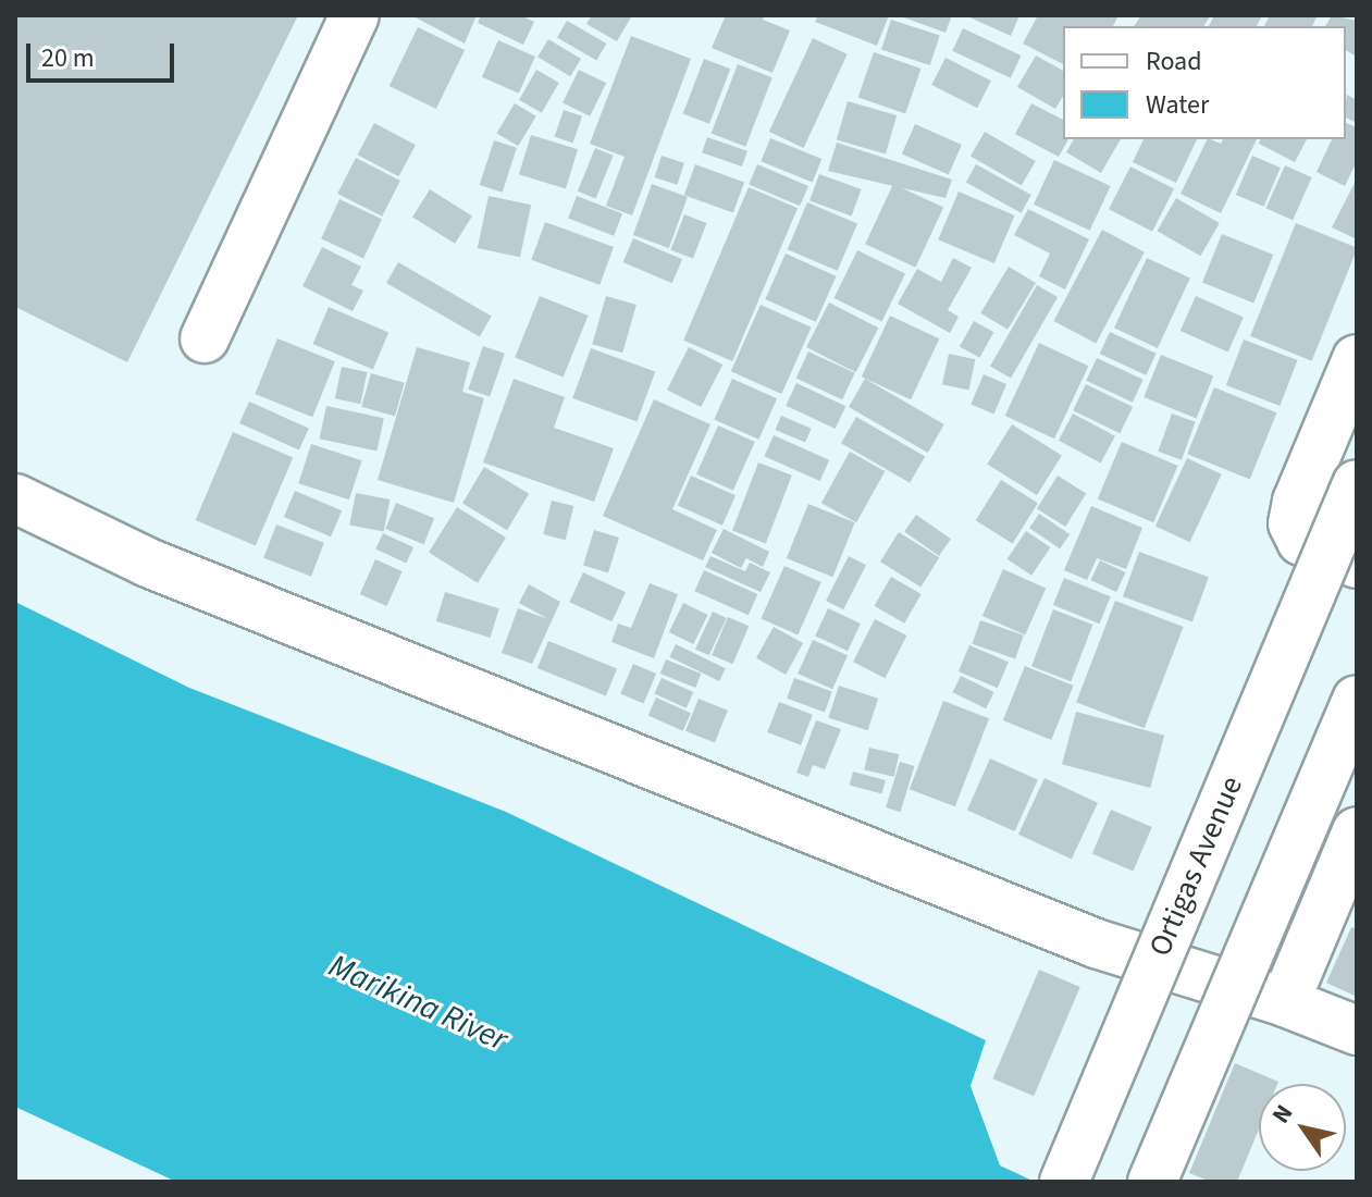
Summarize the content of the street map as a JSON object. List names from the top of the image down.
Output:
{
  "streets": {
    "street": ["Ortigas Avenue"]
  },
  "water": ["Marikina River"],
  "legend": ["Road", "Water"],
  "scale_bar": "20 m",
  "north": "top left"
}
